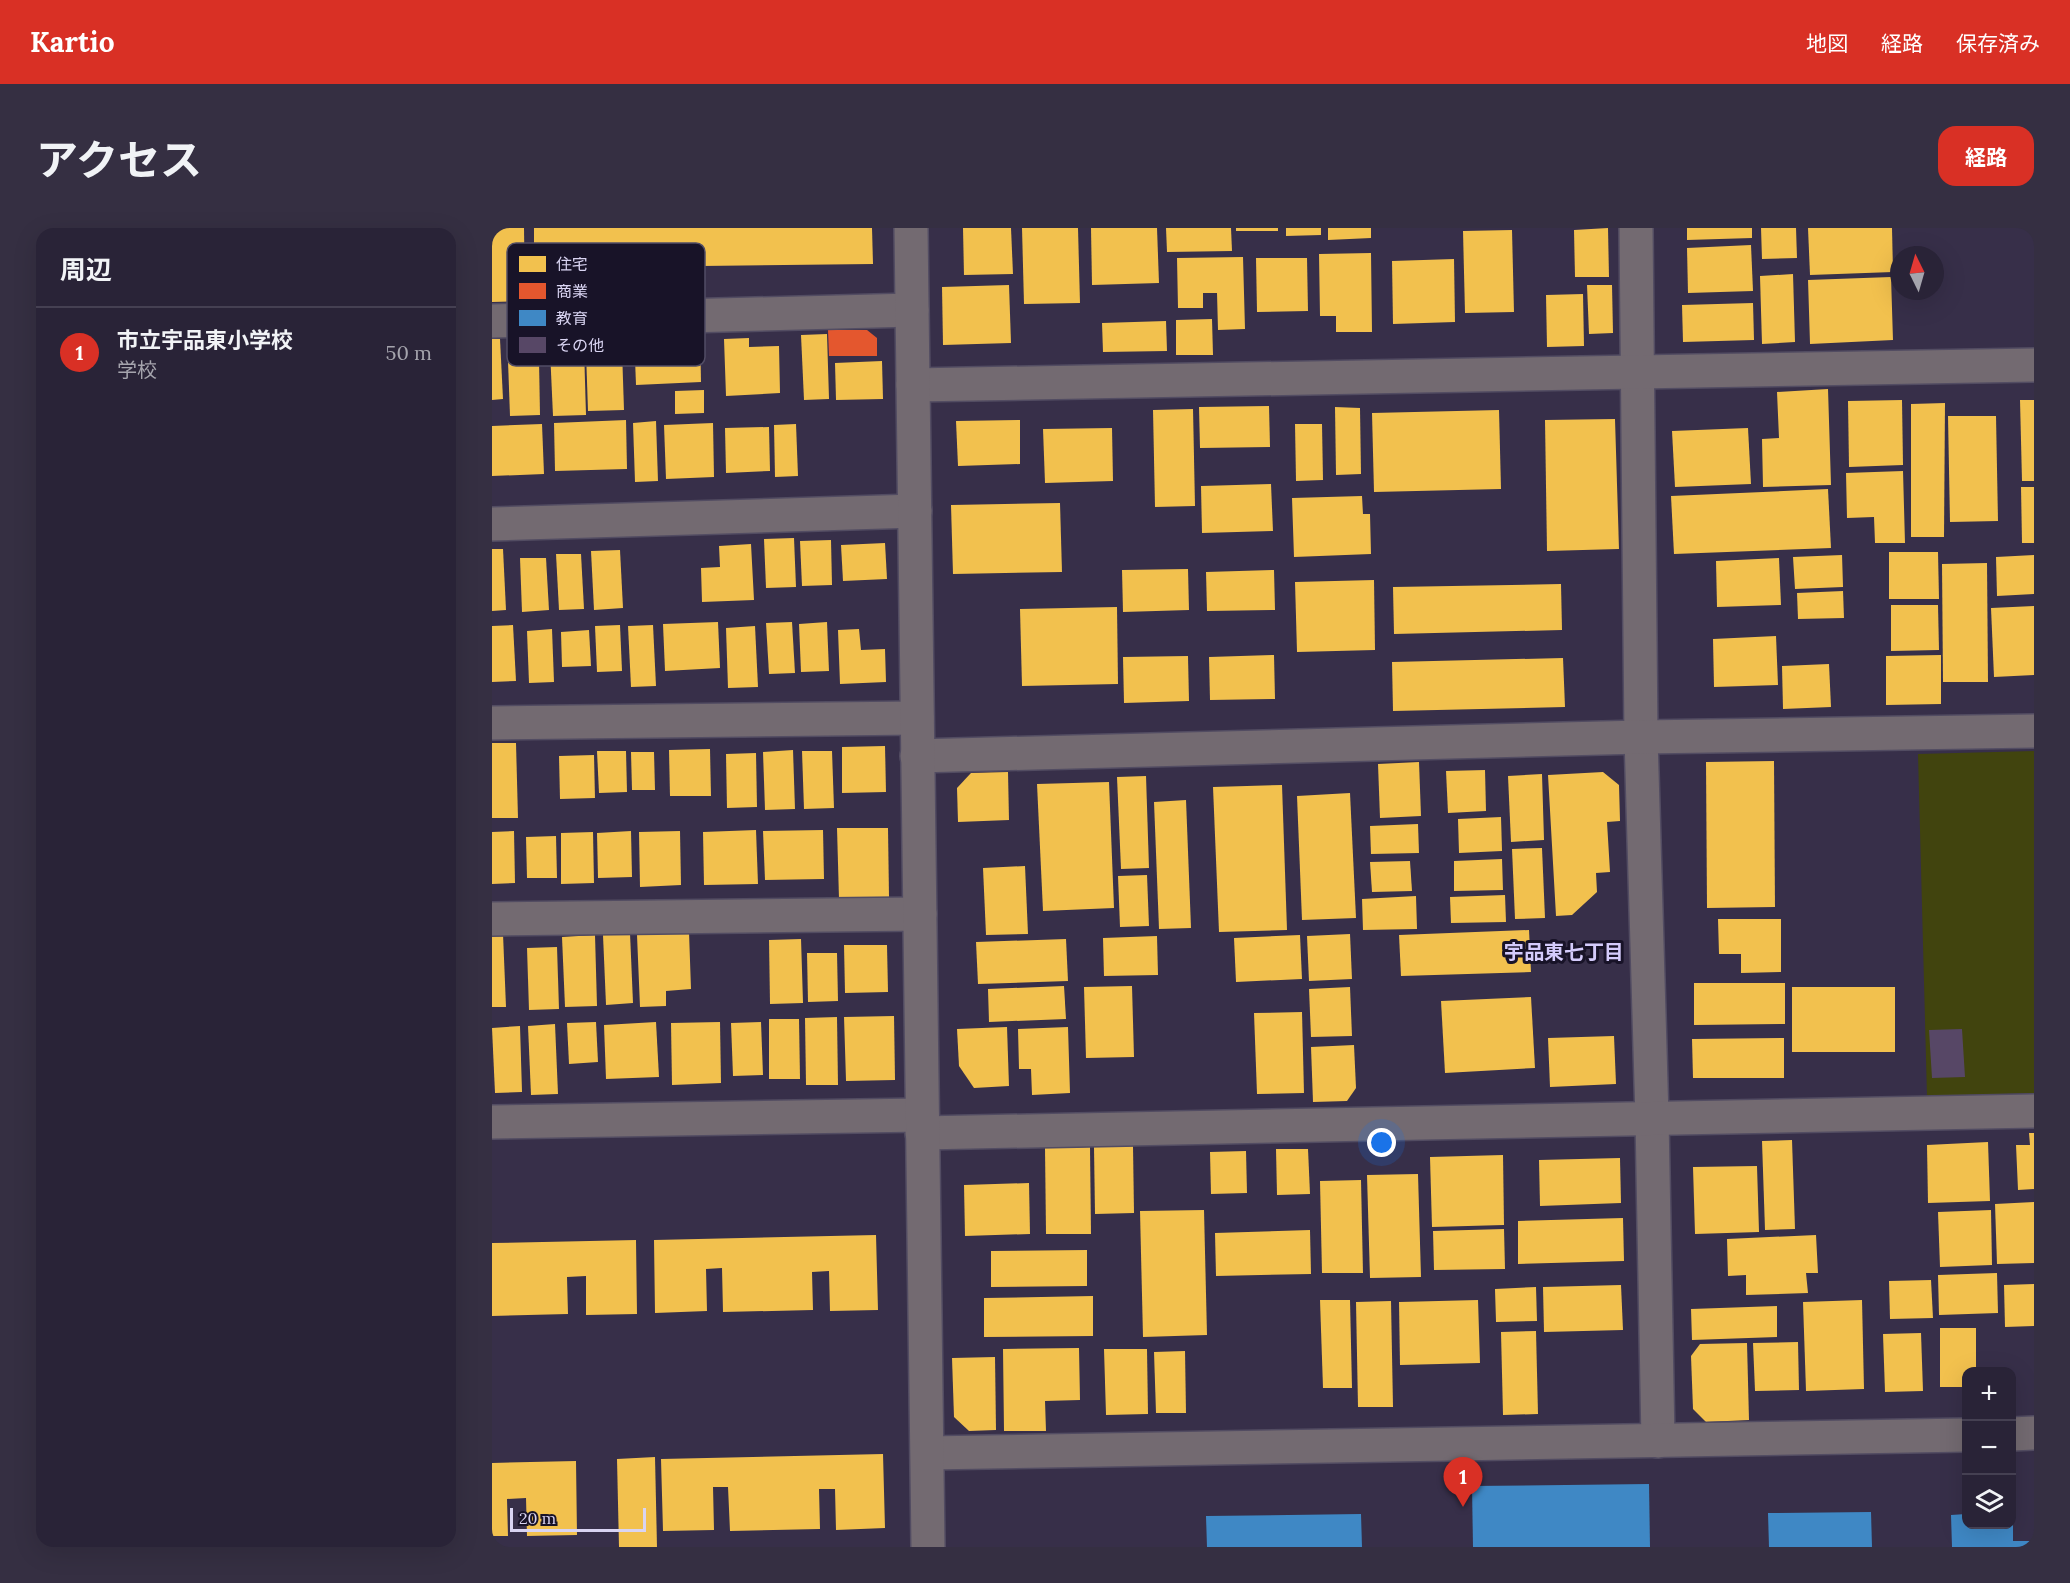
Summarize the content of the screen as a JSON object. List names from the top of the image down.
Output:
{
  "districts": ["宇品東七丁目"],
  "legend": [
    "住宅",
    "商業",
    "教育",
    "その他"
  ],
  "scale_bar": "20 m",
  "north": "top",
  "page": {
    "header": "Kartio",
    "nav": ["地図", "経路", "保存済み"],
    "title": "アクセス",
    "buttons": "経路",
    "heading": "周辺",
    "list": [
      {
        "mark": "1",
        "name": "市立宇品東小学校",
        "note": "学校",
        "value": "50 m"
      }
    ],
    "map_buttons": ["+", "−"],
    "pins": "1",
    "scale": "20 m"
  }
}
